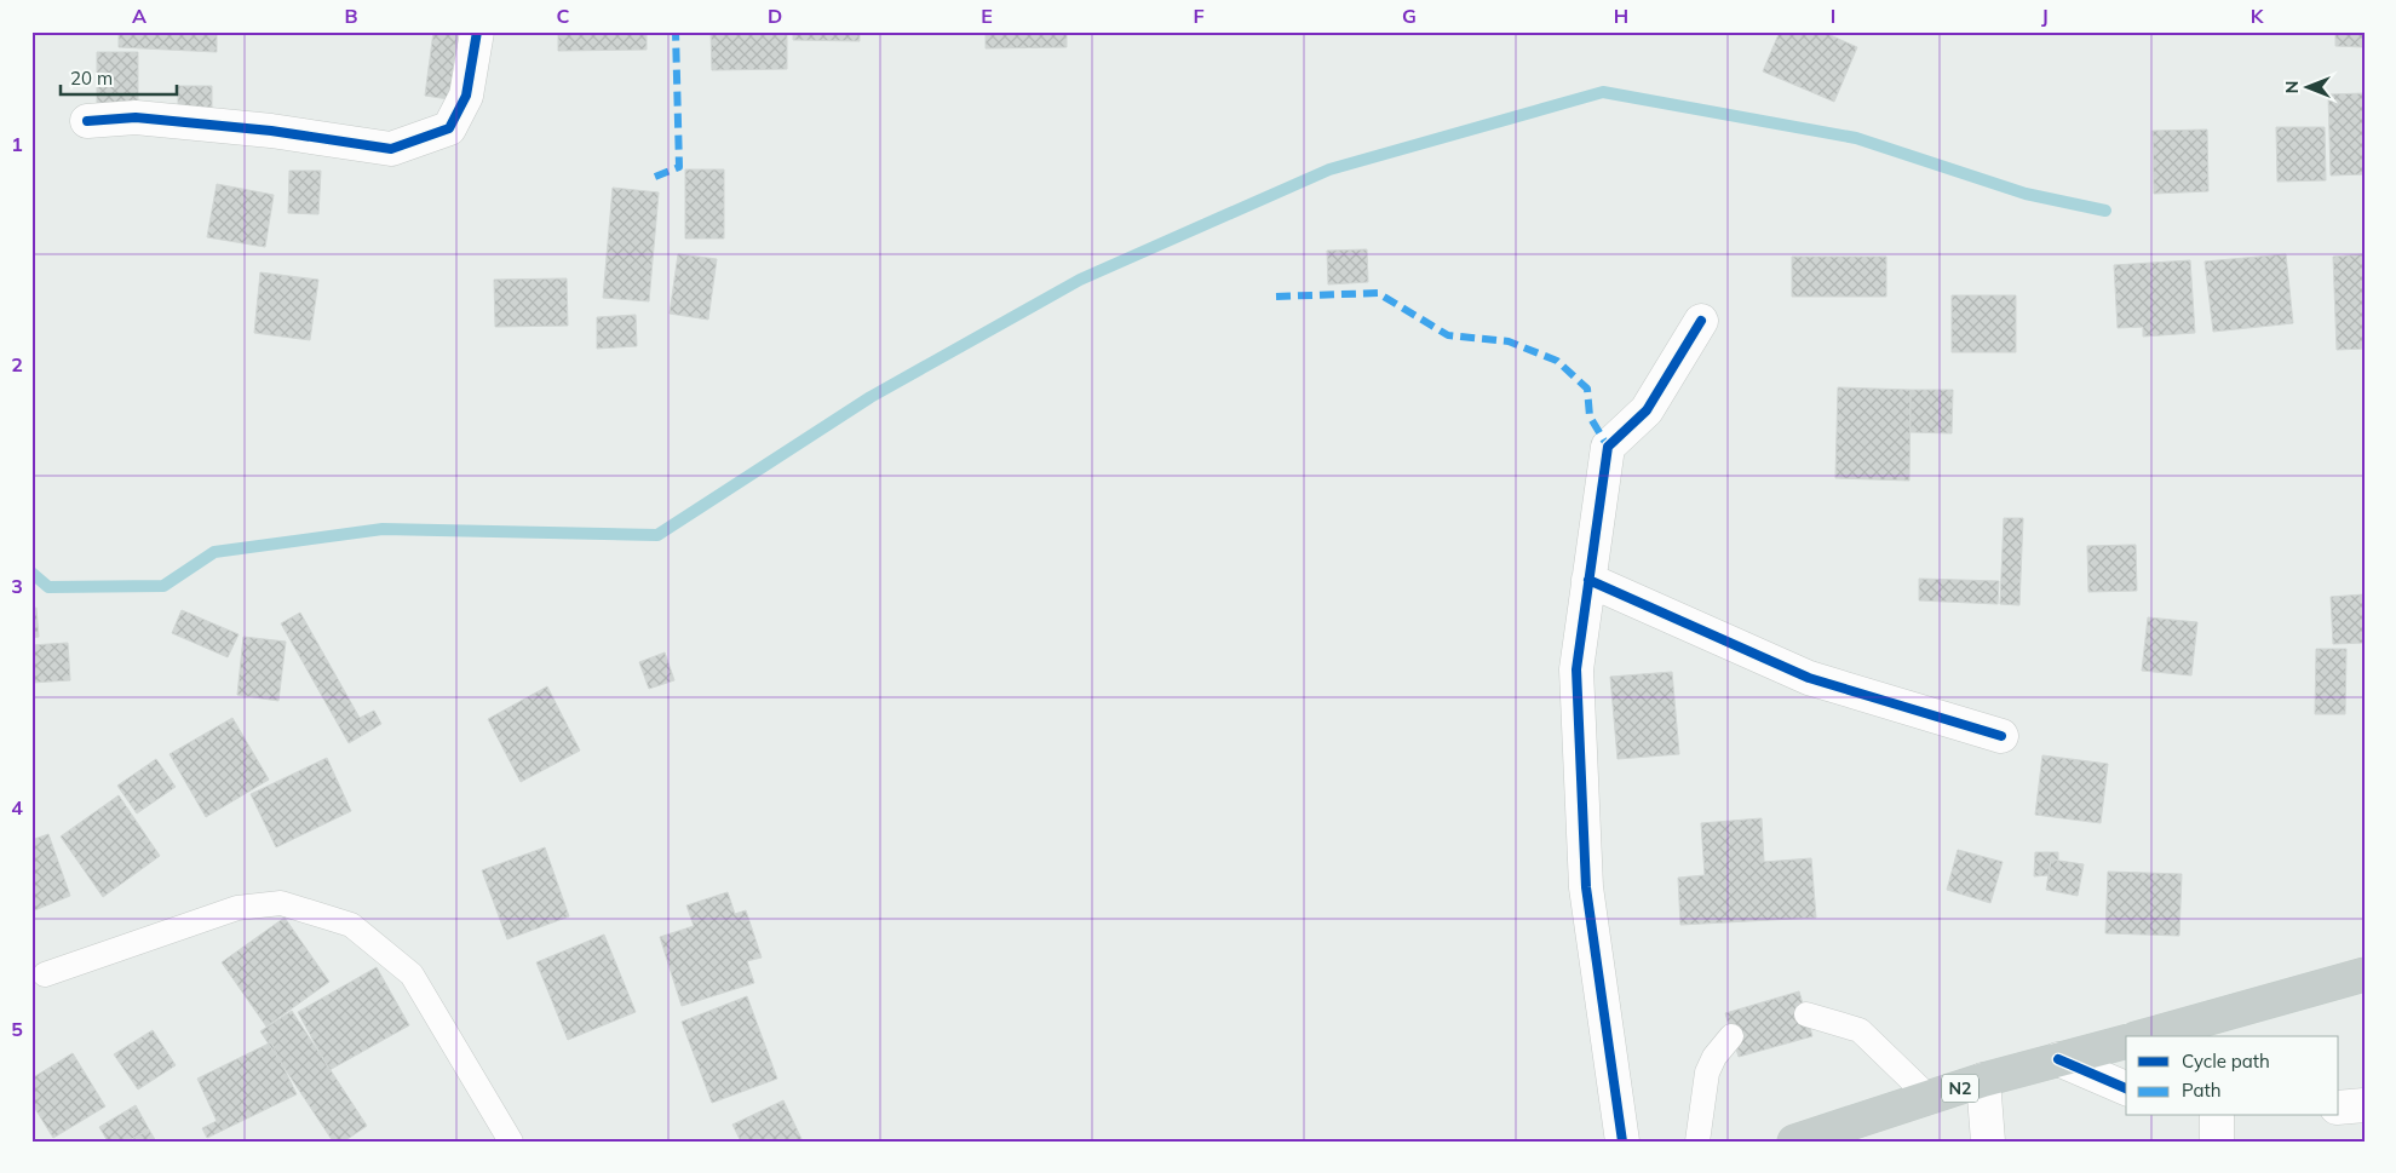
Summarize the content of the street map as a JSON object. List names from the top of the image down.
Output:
{
  "streets": {
    "highway": ["N2"]
  },
  "legend": ["Cycle path", "Path"],
  "scale_bar": "20 m",
  "north": "left",
  "grid": {
    "columns": [
      "A",
      "B",
      "C",
      "D",
      "E",
      "F",
      "G",
      "H",
      "I",
      "J",
      "K"
    ],
    "rows": [
      "1",
      "2",
      "3",
      "4",
      "5"
    ]
  }
}
